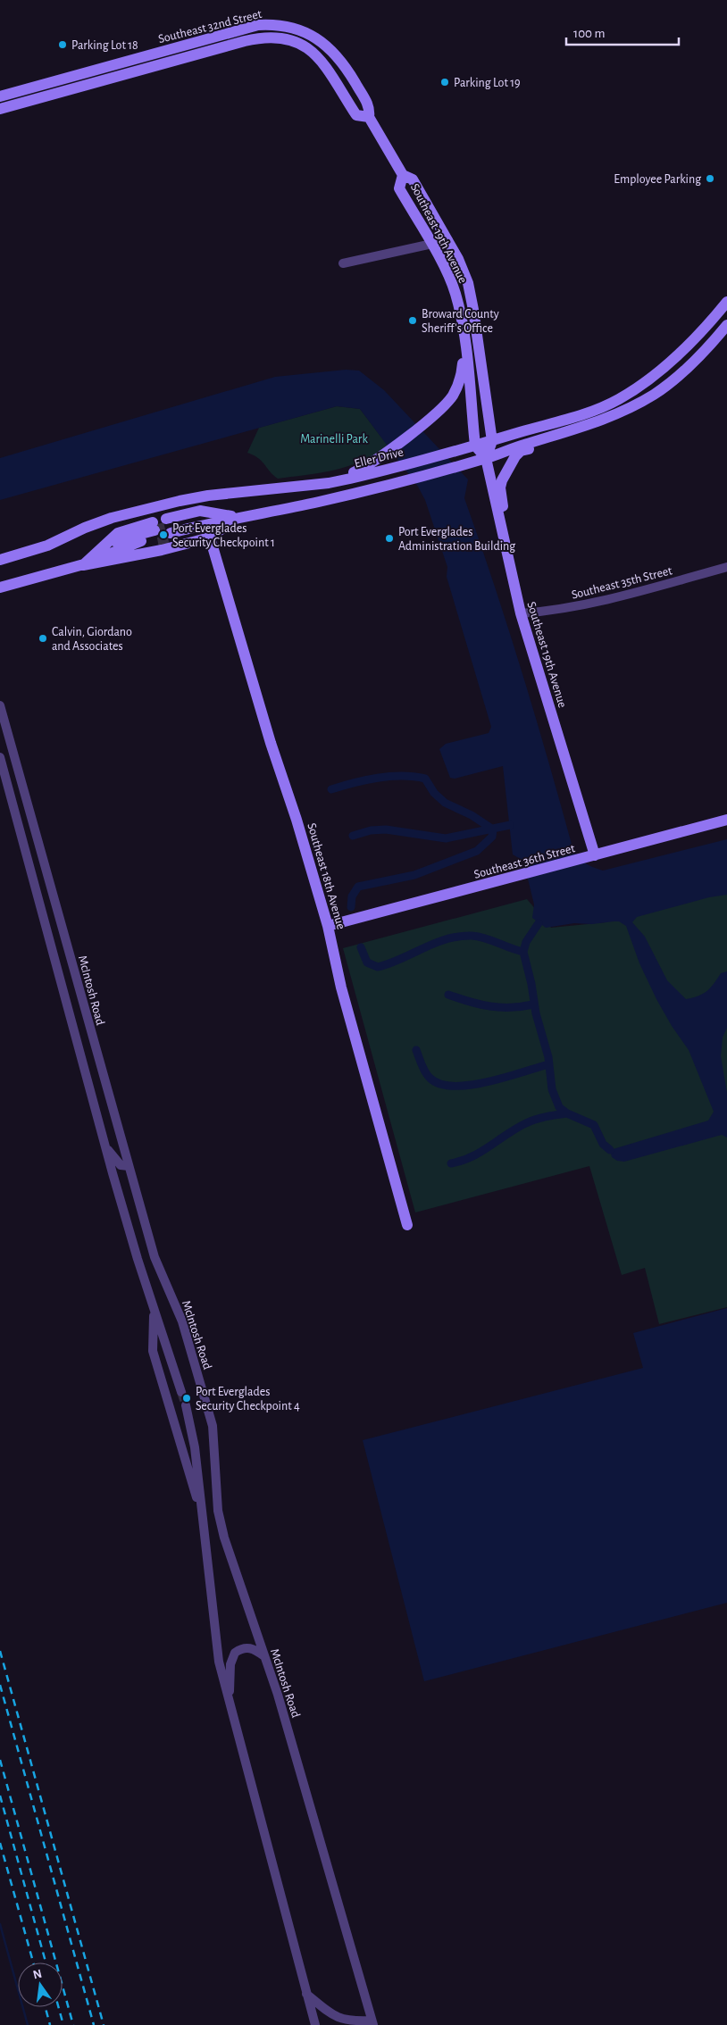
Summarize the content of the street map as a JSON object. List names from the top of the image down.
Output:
{
  "streets": {
    "street": [
      "Southeast 32nd Street",
      "Southeast 19th Avenue",
      "Eller Drive",
      "Southeast 35th Street",
      "Southeast 36th Street",
      "Southeast 18th Avenue",
      "McIntosh Road"
    ]
  },
  "crossings": [
    ["Southeast 32nd Street", "Southeast 19th Avenue"],
    ["Southeast 19th Avenue", "Eller Drive"],
    ["Southeast 19th Avenue", "Southeast 35th Street"],
    ["Southeast 19th Avenue", "Southeast 36th Street"],
    ["Southeast 36th Street", "Southeast 18th Avenue"]
  ],
  "parks": ["Marinelli Park"],
  "places": [
    "Parking Lot 18",
    "Parking Lot 19",
    "Employee Parking",
    "Broward County Sheriff's Office",
    "Port Everglades Security Checkpoint 1",
    "Port Everglades Administration Building",
    "Calvin, Giordano and Associates",
    "Port Everglades Security Checkpoint 4"
  ],
  "scale_bar": "100 m",
  "north": "top"
}
